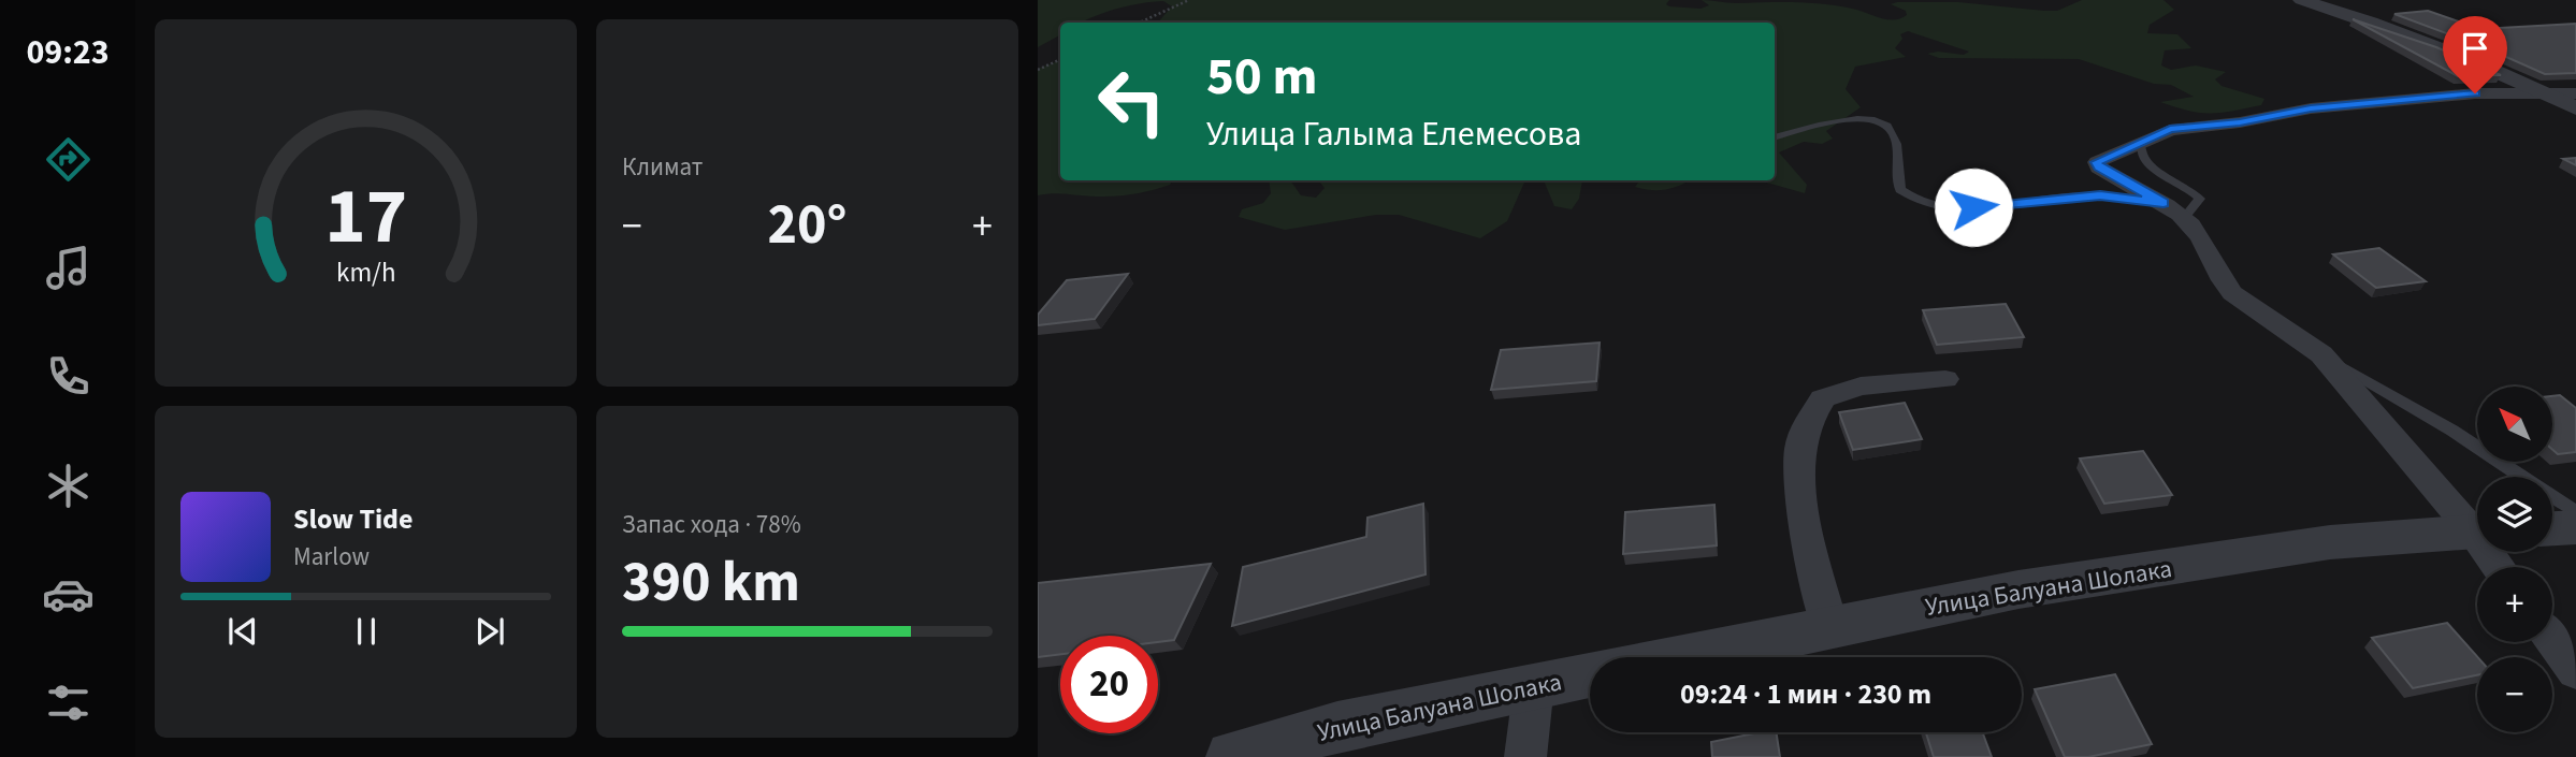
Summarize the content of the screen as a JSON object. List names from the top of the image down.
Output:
{
  "streets": {
    "street": ["Улица Балуана Шолака"]
  },
  "north": "top left",
  "page": {
    "tabs": "09:23",
    "tile": [
      "Климат",
      ["Запас хода · 78%", "390 km"]
    ],
    "turn": ["50 m", "Улица Галыма Елемесова"],
    "heat": ["−", "20°", "+"],
    "map_buttons": ["+", "−"],
    "song": ["Slow Tide", "Marlow"],
    "limit": "20",
    "trip": "09:24 · 1 мин · 230 m",
    "gauge": ["17", "km/h"]
  }
}
